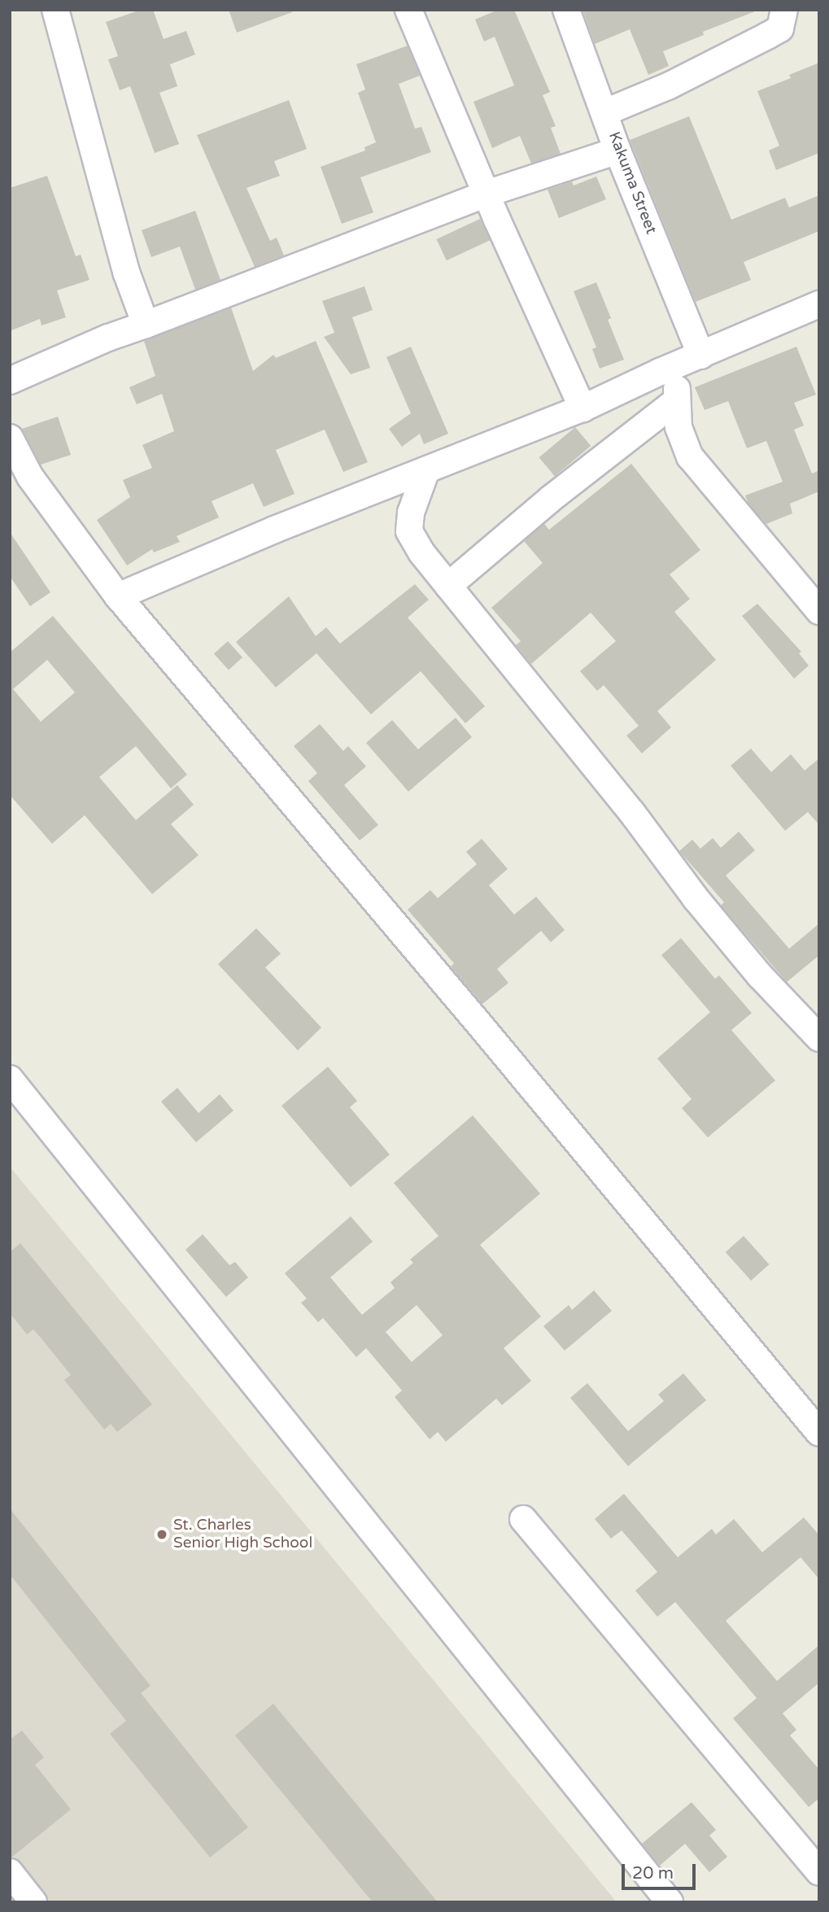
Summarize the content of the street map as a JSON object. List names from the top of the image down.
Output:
{
  "streets": {
    "street": ["Kakuma Street"]
  },
  "places": ["St. Charles Senior High School"],
  "scale_bar": "20 m"
}
